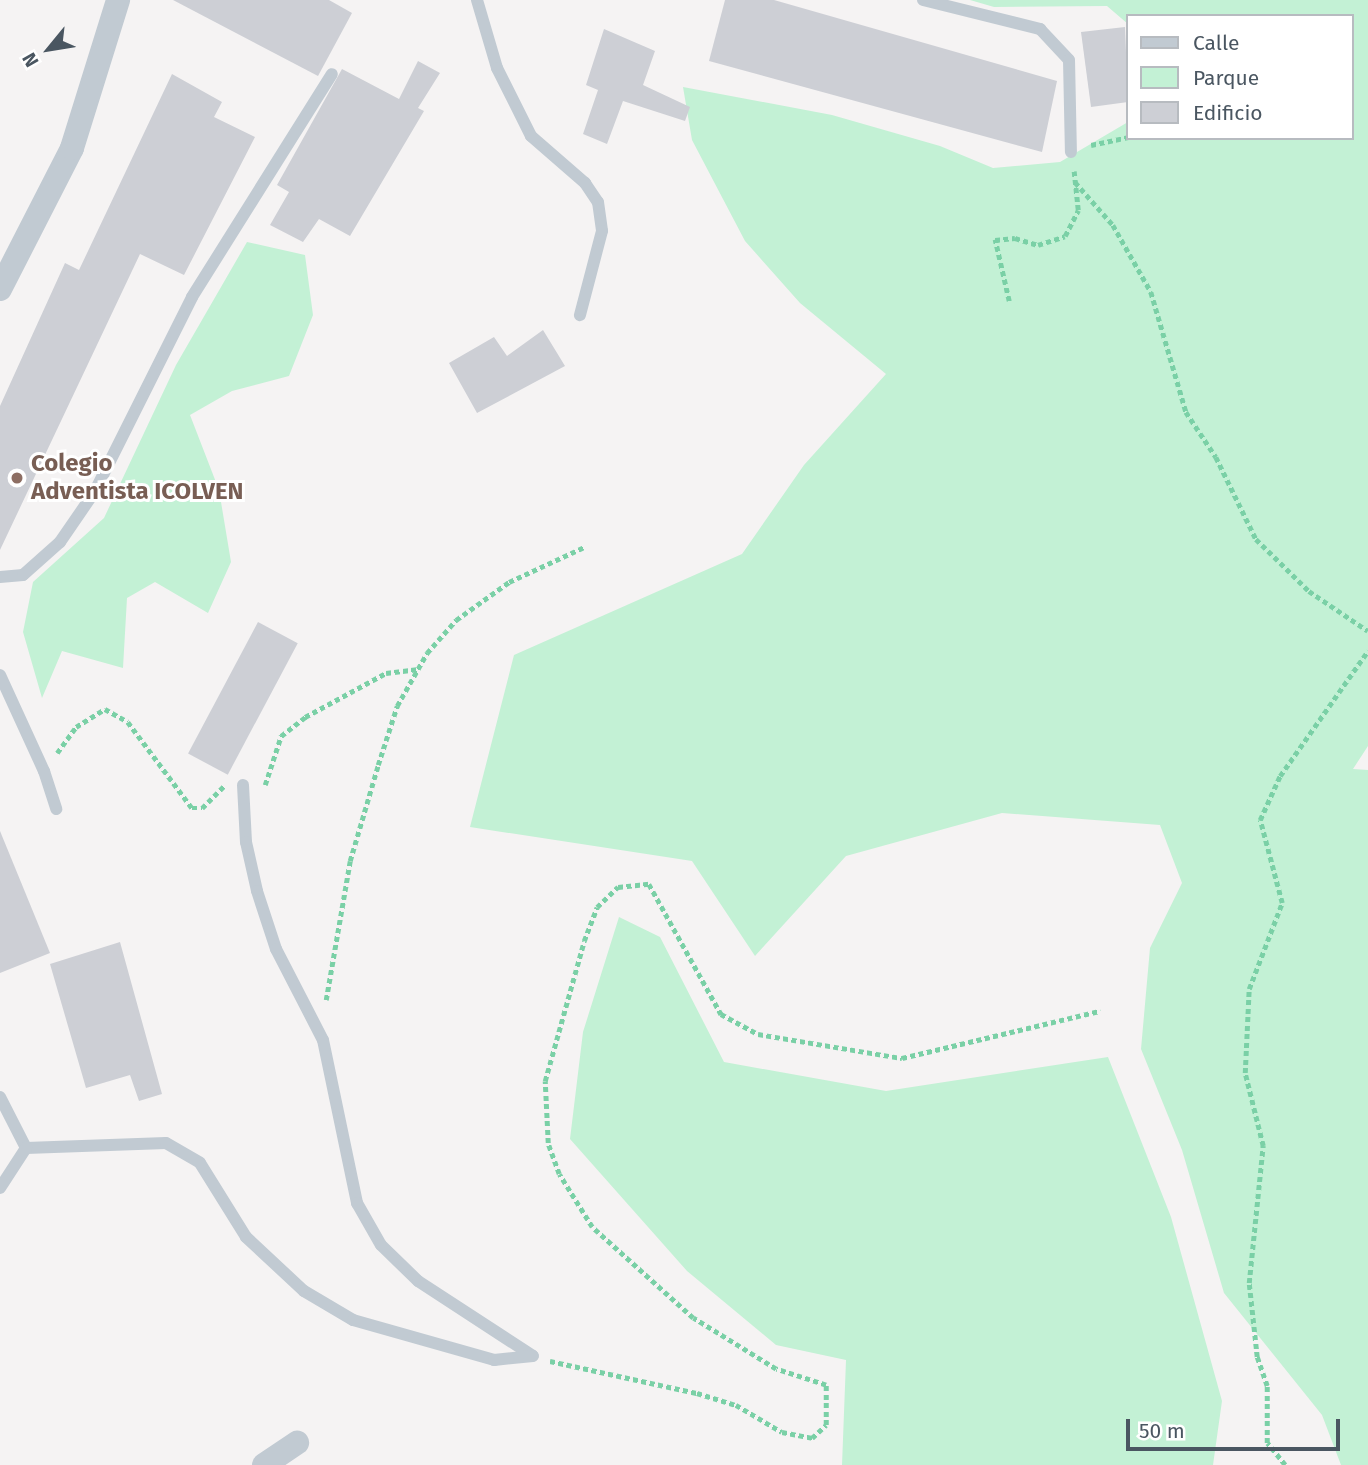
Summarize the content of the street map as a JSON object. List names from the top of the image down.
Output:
{
  "places": ["Colegio Adventista ICOLVEN"],
  "legend": ["Calle", "Parque", "Edificio"],
  "scale_bar": "50 m",
  "north": "bottom left"
}
